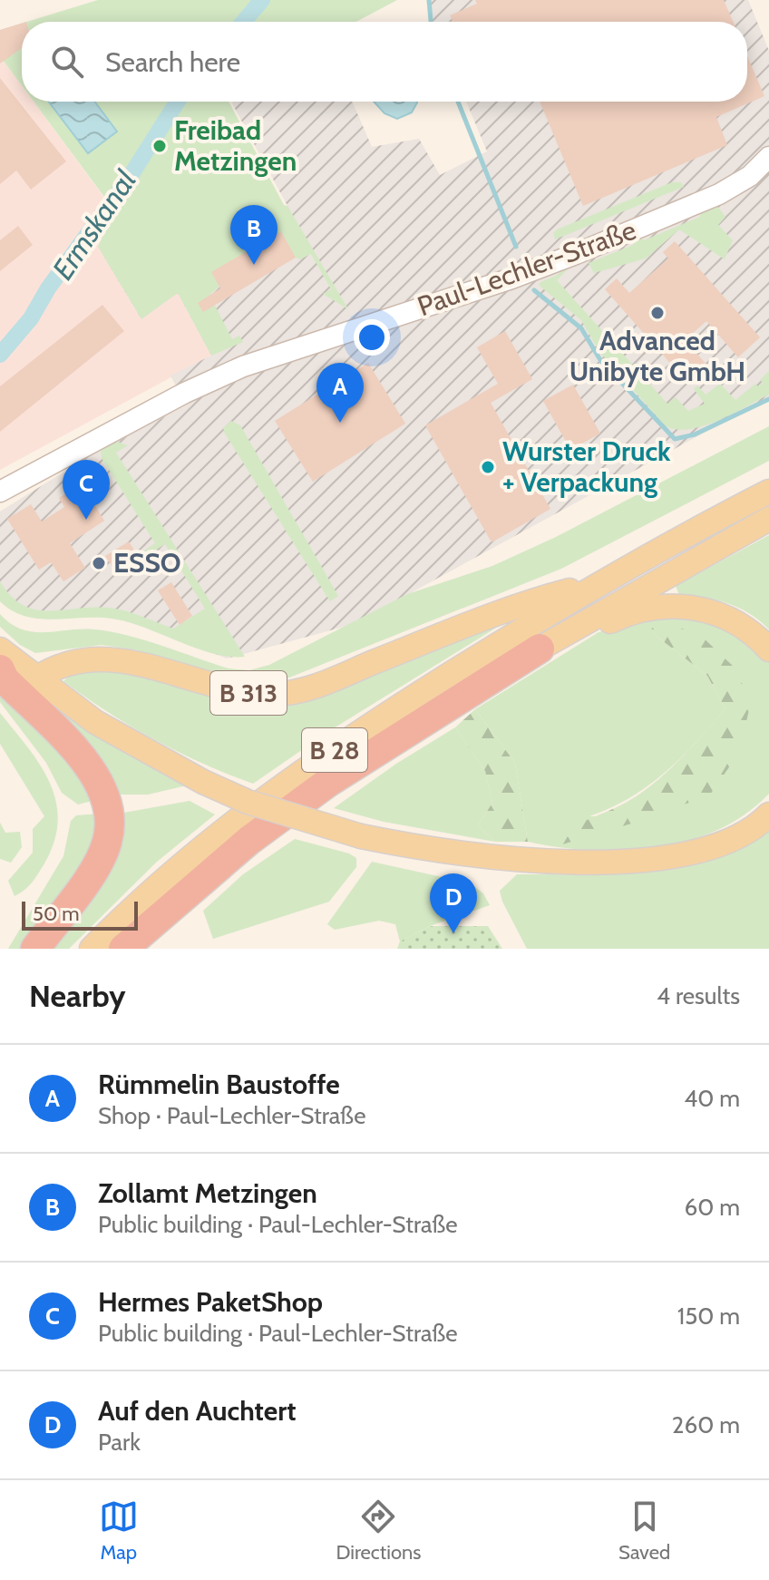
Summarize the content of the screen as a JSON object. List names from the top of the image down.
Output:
{
  "streets": {
    "highway": ["B 28"],
    "main road": ["B 313"],
    "street": ["Paul-Lechler-Straße"]
  },
  "crossings": [
    ["B 313", "B 28"]
  ],
  "water": ["Ermskanal"],
  "places": [
    "Freibad Metzingen",
    "Advanced Unibyte GmbH",
    "Wurster Druck + Verpackung",
    "ESSO"
  ],
  "scale_bar": "50 m",
  "page": {
    "search": "Search here",
    "pins": [
      "B",
      "A",
      "C",
      "D"
    ],
    "scale": "50 m",
    "heading": ["Nearby", "4 results"],
    "list": [
      {
        "mark": "A",
        "name": "Rümmelin Baustoffe",
        "note": "Shop · Paul-Lechler-Straße",
        "value": "40 m"
      },
      {
        "mark": "B",
        "name": "Zollamt Metzingen",
        "note": "Public building · Paul-Lechler-Straße",
        "value": "60 m"
      },
      {
        "mark": "C",
        "name": "Hermes PaketShop",
        "note": "Public building · Paul-Lechler-Straße",
        "value": "150 m"
      },
      {
        "mark": "D",
        "name": "Auf den Auchtert",
        "note": "Park",
        "value": "260 m"
      }
    ],
    "nav": ["Map", "Directions", "Saved"]
  }
}
